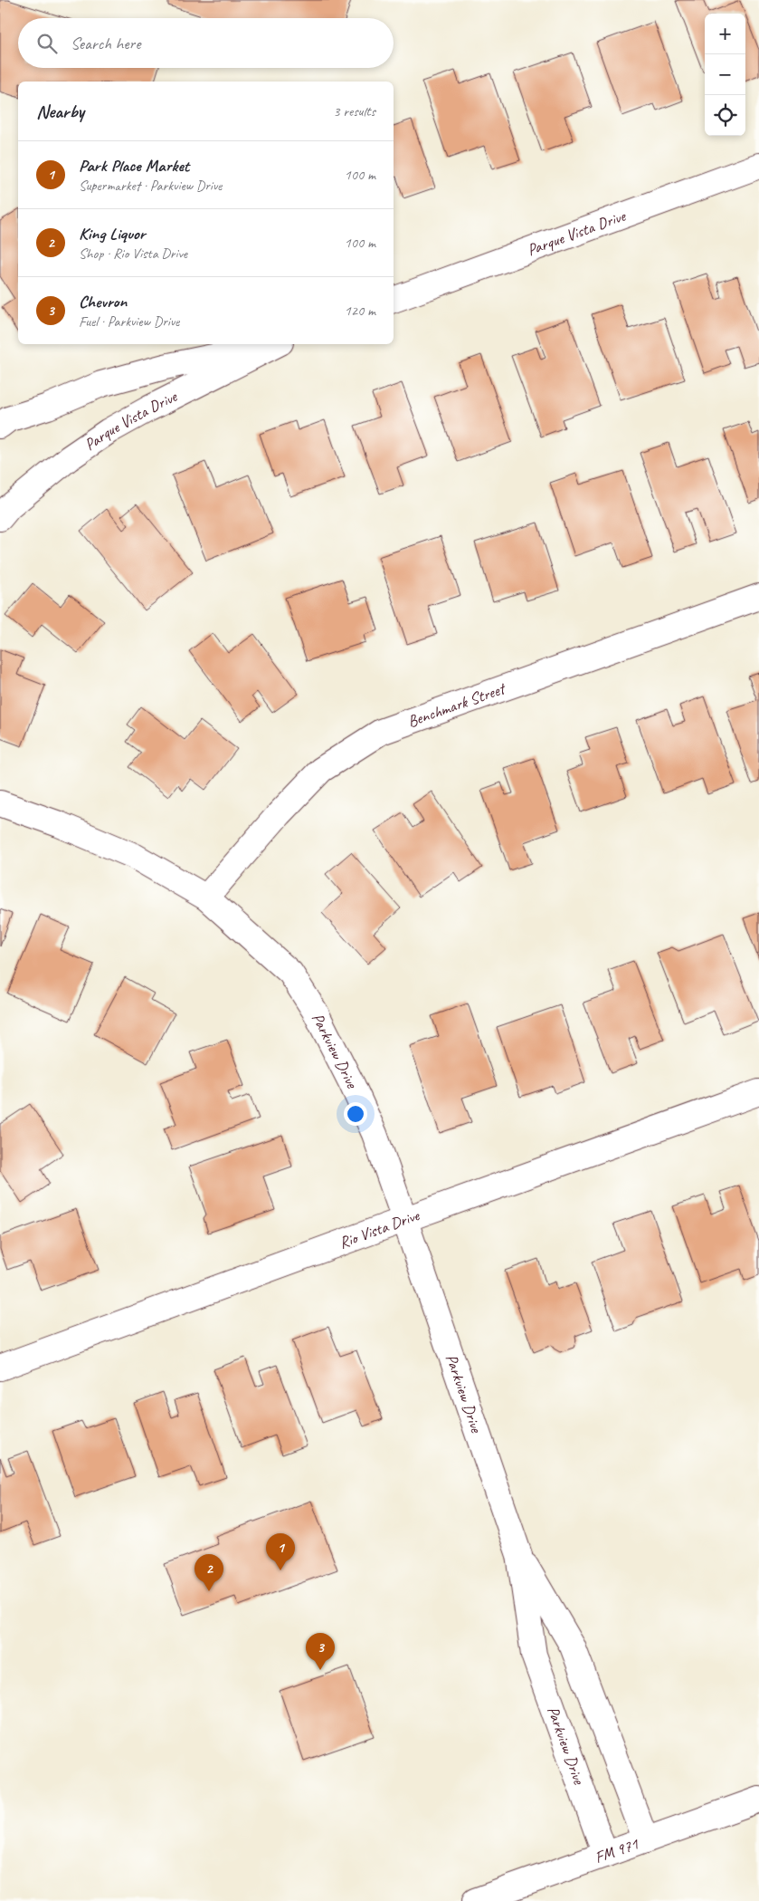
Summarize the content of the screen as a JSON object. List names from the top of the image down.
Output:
{
  "streets": {
    "street": [
      "Parque Vista Drive",
      "Benchmark Street",
      "Parkview Drive",
      "Rio Vista Drive",
      "FM 971"
    ]
  },
  "crossings": [
    ["Benchmark Street", "Parkview Drive"],
    ["Parkview Drive", "Rio Vista Drive"],
    ["Parkview Drive", "FM 971"]
  ],
  "page": {
    "map_buttons": ["+", "−"],
    "search": "Search here",
    "heading": ["Nearby", "3 results"],
    "list": [
      {
        "mark": "1",
        "name": "Park Place Market",
        "note": "Supermarket · Parkview Drive",
        "value": "100 m"
      },
      {
        "mark": "2",
        "name": "King Liquor",
        "note": "Shop · Rio Vista Drive",
        "value": "100 m"
      },
      {
        "mark": "3",
        "name": "Chevron",
        "note": "Fuel · Parkview Drive",
        "value": "120 m"
      }
    ],
    "pins": ["1", "2", "3"]
  }
}
